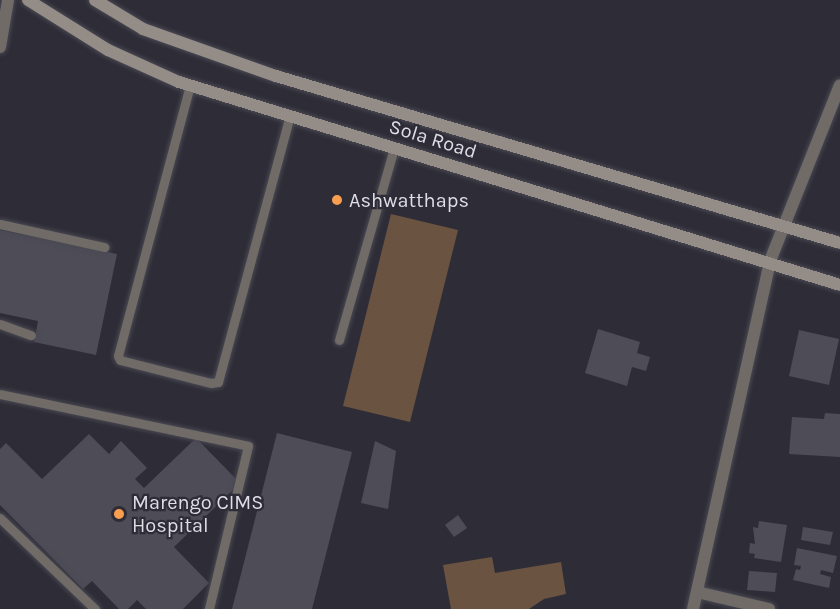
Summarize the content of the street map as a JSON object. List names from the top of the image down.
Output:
{
  "streets": {
    "main road": ["Sola Road"]
  },
  "places": ["Ashwatthaps", "Marengo CIMS Hospital"]
}
